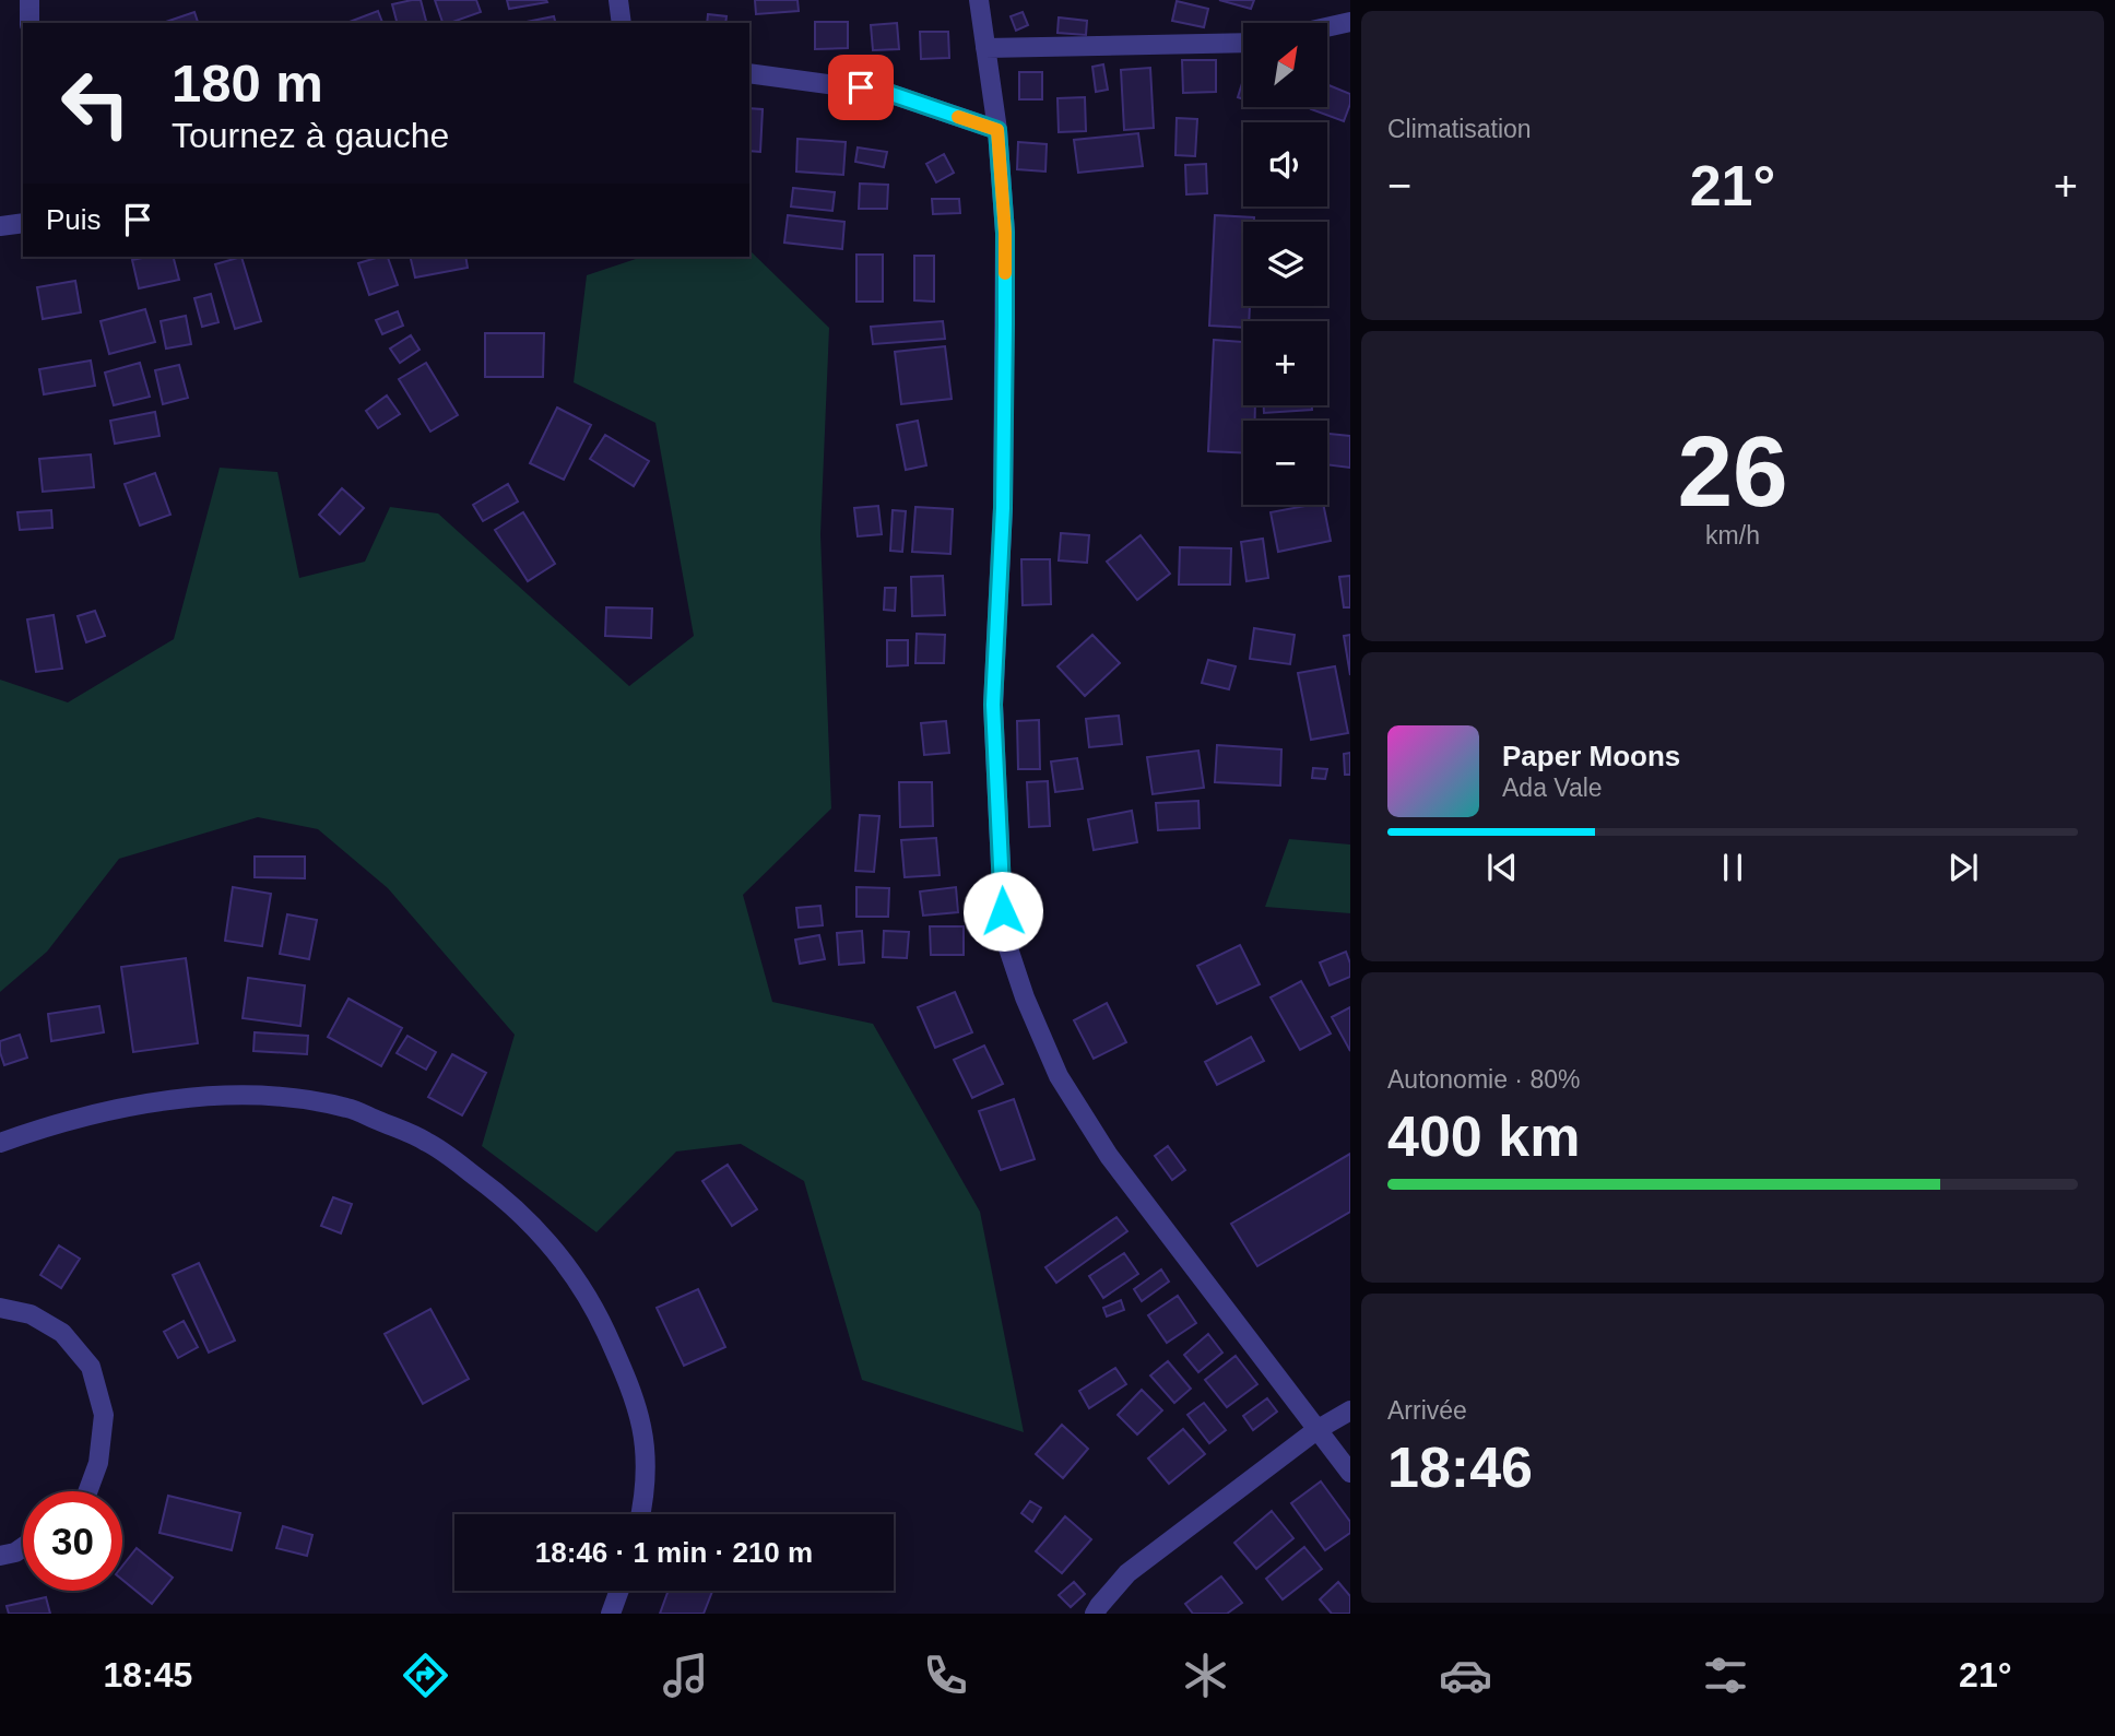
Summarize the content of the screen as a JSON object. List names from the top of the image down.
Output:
{
  "north": "top right",
  "page": {
    "tile": [
      "Climatisation",
      ["26", "km/h"],
      ["Autonomie · 80%", "400 km"],
      ["Arrivée", "18:46"]
    ],
    "map_buttons": ["+", "−"],
    "turn": ["180 m", "Tournez à gauche"],
    "heat": ["−", "21°", "+"],
    "then": "Puis",
    "song": ["Paper Moons", "Ada Vale"],
    "limit": "30",
    "trip": "18:46 · 1 min · 210 m",
    "tabs": ["18:45", "21°"]
  }
}
